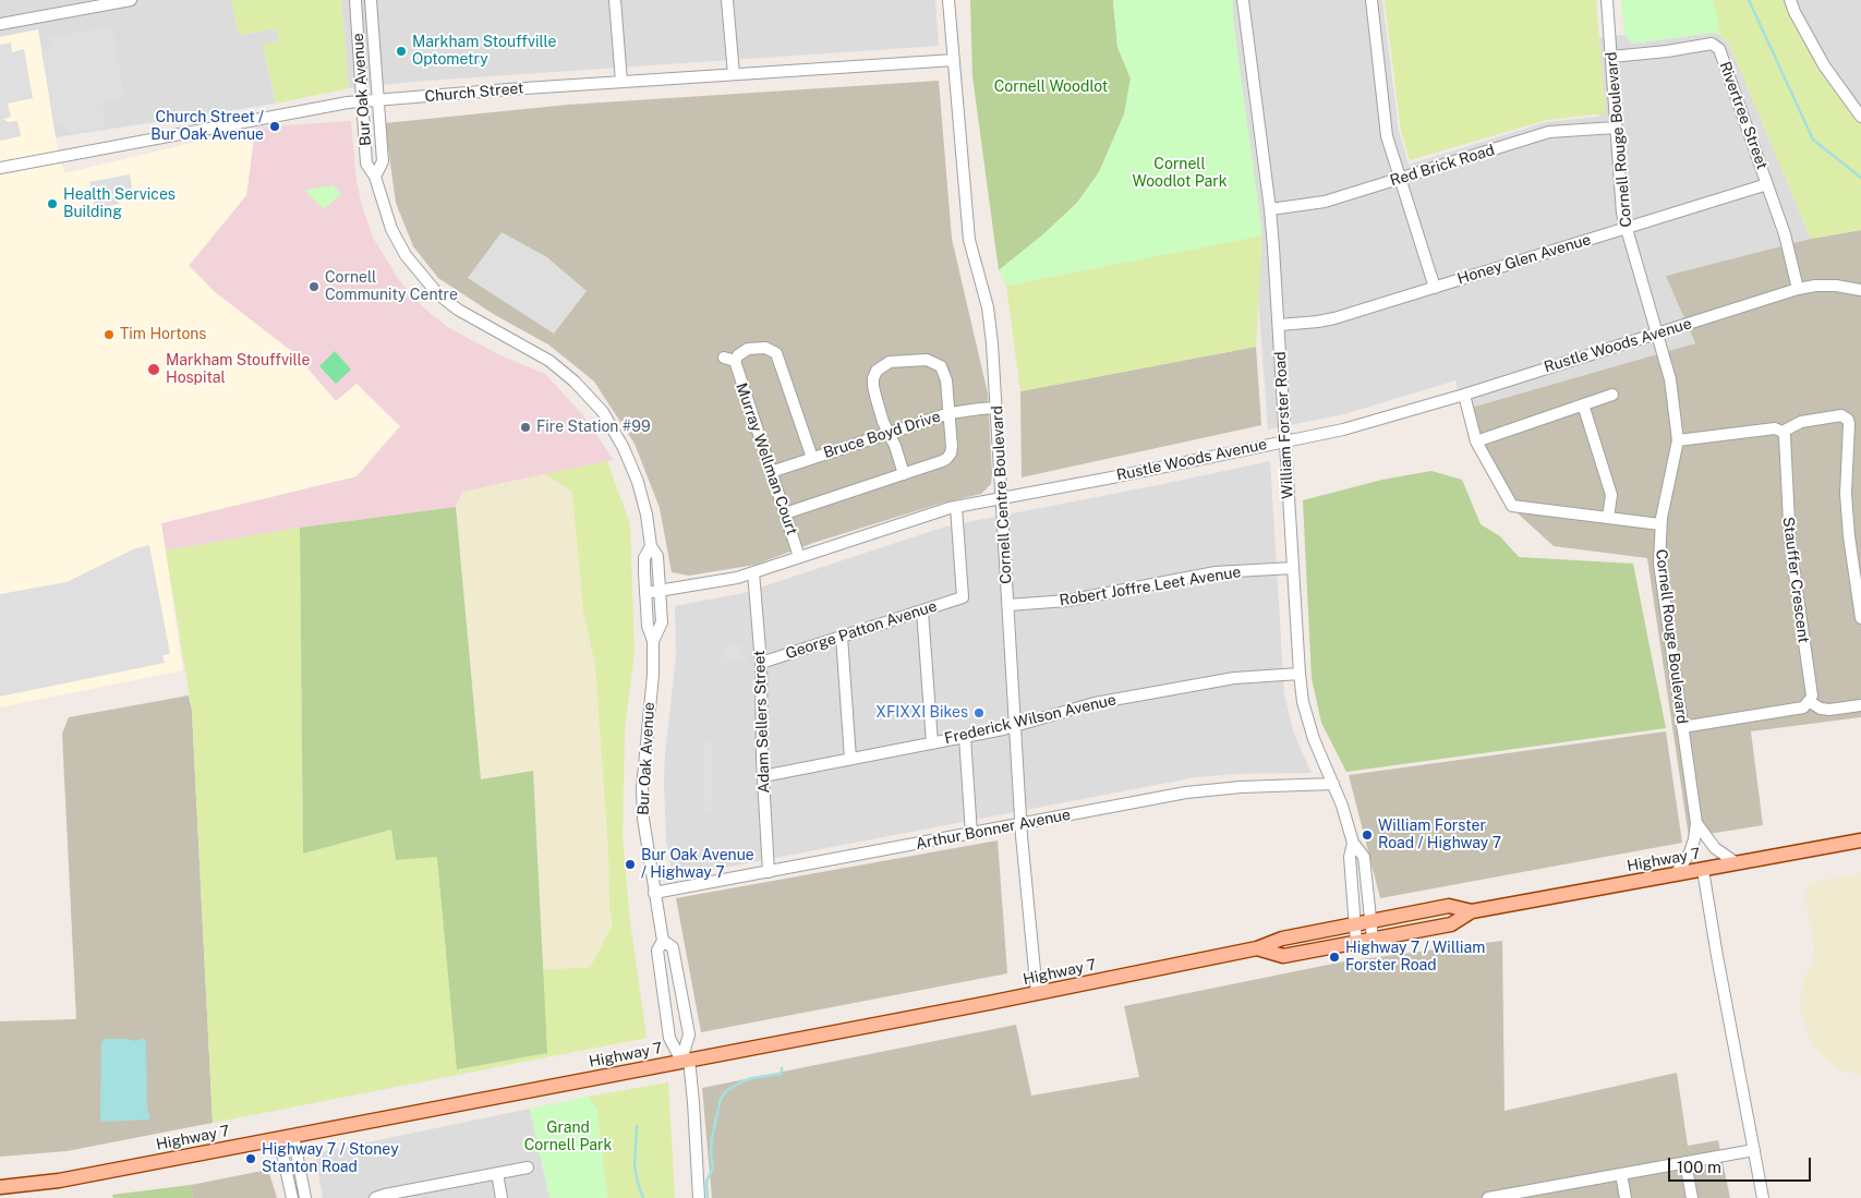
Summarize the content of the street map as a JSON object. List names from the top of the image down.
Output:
{
  "streets": {
    "main road": ["Highway 7"],
    "street": [
      "Bur Oak Avenue",
      "Church Street",
      "Rivertree Street",
      "Cornell Rouge Boulevard",
      "Red Brick Road",
      "Honey Glen Avenue",
      "Rustle Woods Avenue",
      "William Forster Road",
      "Bruce Boyd Drive",
      "Murray Wellman Court",
      "Cornell Centre Boulevard",
      "Stauffer Crescent",
      "Robert Joffre Leet Avenue",
      "George Patton Avenue",
      "Frederick Wilson Avenue",
      "Adam Sellers Street",
      "Arthur Bonner Avenue"
    ]
  },
  "crossings": [
    ["Bur Oak Avenue", "Church Street"],
    ["Bur Oak Avenue", "Rustle Woods Avenue"],
    ["Bur Oak Avenue", "Arthur Bonner Avenue"],
    ["Bur Oak Avenue", "Highway 7"],
    ["Church Street", "Cornell Centre Boulevard"],
    ["Rivertree Street", "Cornell Rouge Boulevard"],
    ["Rivertree Street", "Honey Glen Avenue"],
    ["Rivertree Street", "Rustle Woods Avenue"],
    ["Cornell Rouge Boulevard", "Red Brick Road"],
    ["Cornell Rouge Boulevard", "Honey Glen Avenue"],
    ["Cornell Rouge Boulevard", "Rustle Woods Avenue"],
    ["Cornell Rouge Boulevard", "Highway 7"],
    ["Red Brick Road", "William Forster Road"],
    ["Honey Glen Avenue", "William Forster Road"],
    ["Rustle Woods Avenue", "William Forster Road"],
    ["Rustle Woods Avenue", "Murray Wellman Court"],
    ["Rustle Woods Avenue", "Cornell Centre Boulevard"],
    ["Rustle Woods Avenue", "George Patton Avenue"],
    ["Rustle Woods Avenue", "Adam Sellers Street"],
    ["William Forster Road", "Robert Joffre Leet Avenue"],
    ["William Forster Road", "Frederick Wilson Avenue"],
    ["William Forster Road", "Arthur Bonner Avenue"],
    ["William Forster Road", "Highway 7"],
    ["Bruce Boyd Drive", "Murray Wellman Court"],
    ["Bruce Boyd Drive", "Cornell Centre Boulevard"],
    ["Cornell Centre Boulevard", "Robert Joffre Leet Avenue"],
    ["Cornell Centre Boulevard", "Frederick Wilson Avenue"],
    ["Cornell Centre Boulevard", "Arthur Bonner Avenue"],
    ["Cornell Centre Boulevard", "Highway 7"],
    ["George Patton Avenue", "Adam Sellers Street"],
    ["Frederick Wilson Avenue", "Adam Sellers Street"],
    ["Adam Sellers Street", "Arthur Bonner Avenue"]
  ],
  "parks": ["Cornell Woodlot", "Cornell Woodlot Park", "Grand Cornell Park"],
  "places": [
    "Markham Stouffville Optometry",
    "Church Street / Bur Oak Avenue",
    "Health Services Building",
    "Cornell Community Centre",
    "Tim Hortons",
    "Markham Stouffville Hospital",
    "Fire Station #99",
    "XFIXXI Bikes",
    "William Forster Road / Highway 7",
    "Bur Oak Avenue / Highway 7",
    "Highway 7 / William Forster Road",
    "Highway 7 / Stoney Stanton Road"
  ],
  "scale_bar": "100 m"
}
